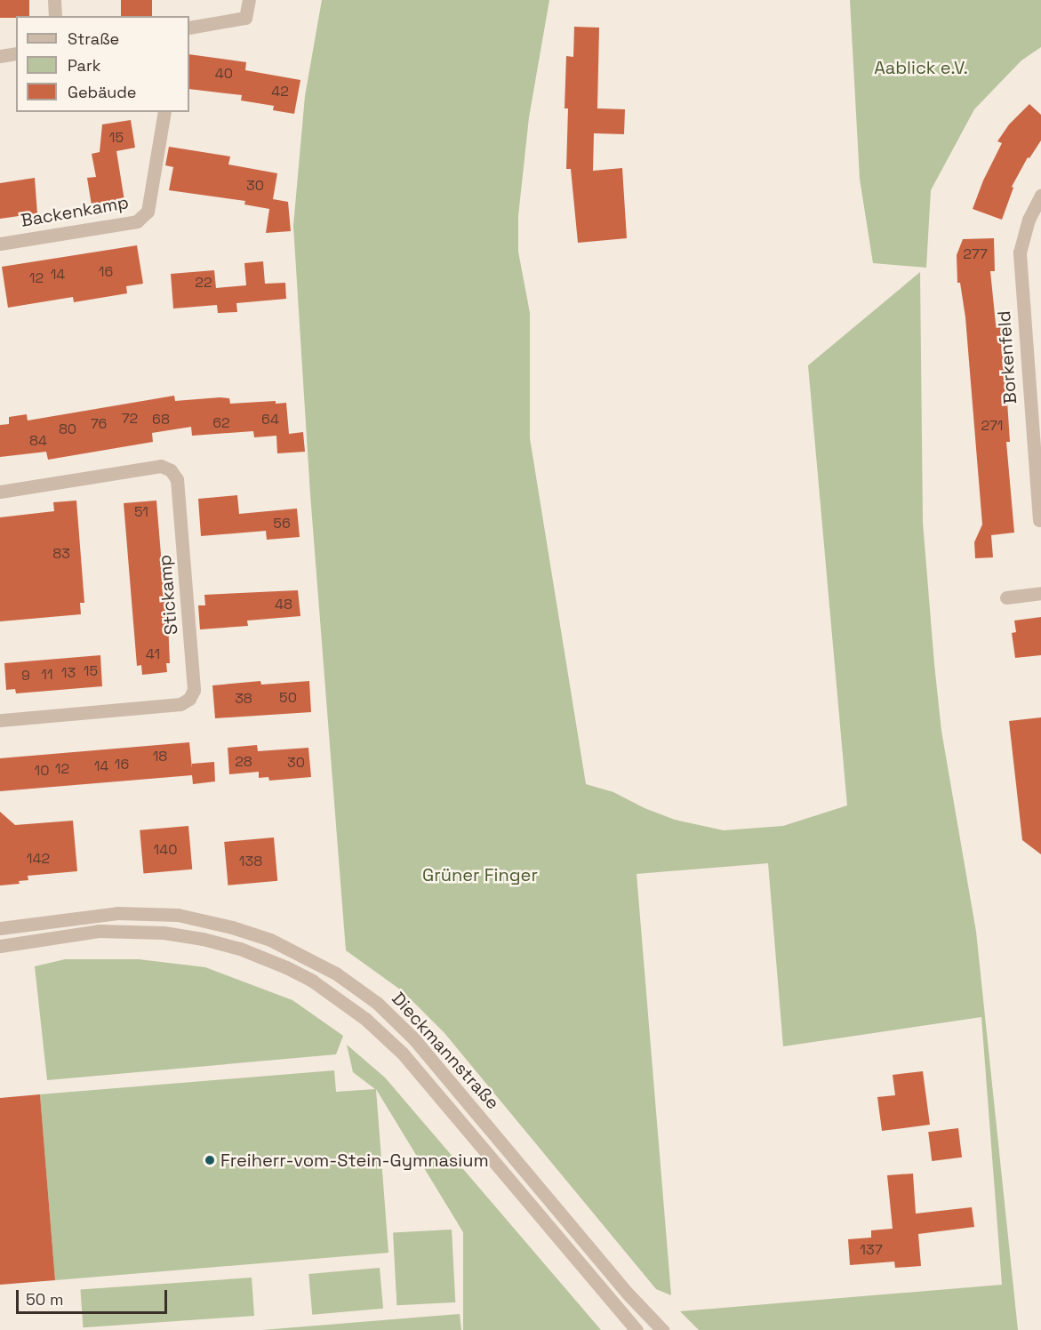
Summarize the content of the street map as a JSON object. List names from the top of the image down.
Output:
{
  "streets": {
    "street": [
      "Backenkamp",
      "Borkenfeld",
      "Stickamp",
      "Dieckmannstraße"
    ]
  },
  "parks": ["Aablick e.V.", "Grüner Finger"],
  "places": ["Freiherr-vom-Stein-Gymnasium"],
  "house_numbers": [
    "40",
    "42",
    "15",
    "30",
    "277",
    "16",
    "14",
    "12",
    "22",
    "72",
    "68",
    "64",
    "62",
    "76",
    "271",
    "80",
    "84",
    "51",
    "56",
    "83",
    "48",
    "41",
    "15",
    "13",
    "11",
    "9",
    "50",
    "38",
    "18",
    "28",
    "30",
    "16",
    "14",
    "12",
    "10",
    "140",
    "142",
    "138",
    "137"
  ],
  "legend": ["Straße", "Park", "Gebäude"],
  "scale_bar": "50 m"
}
